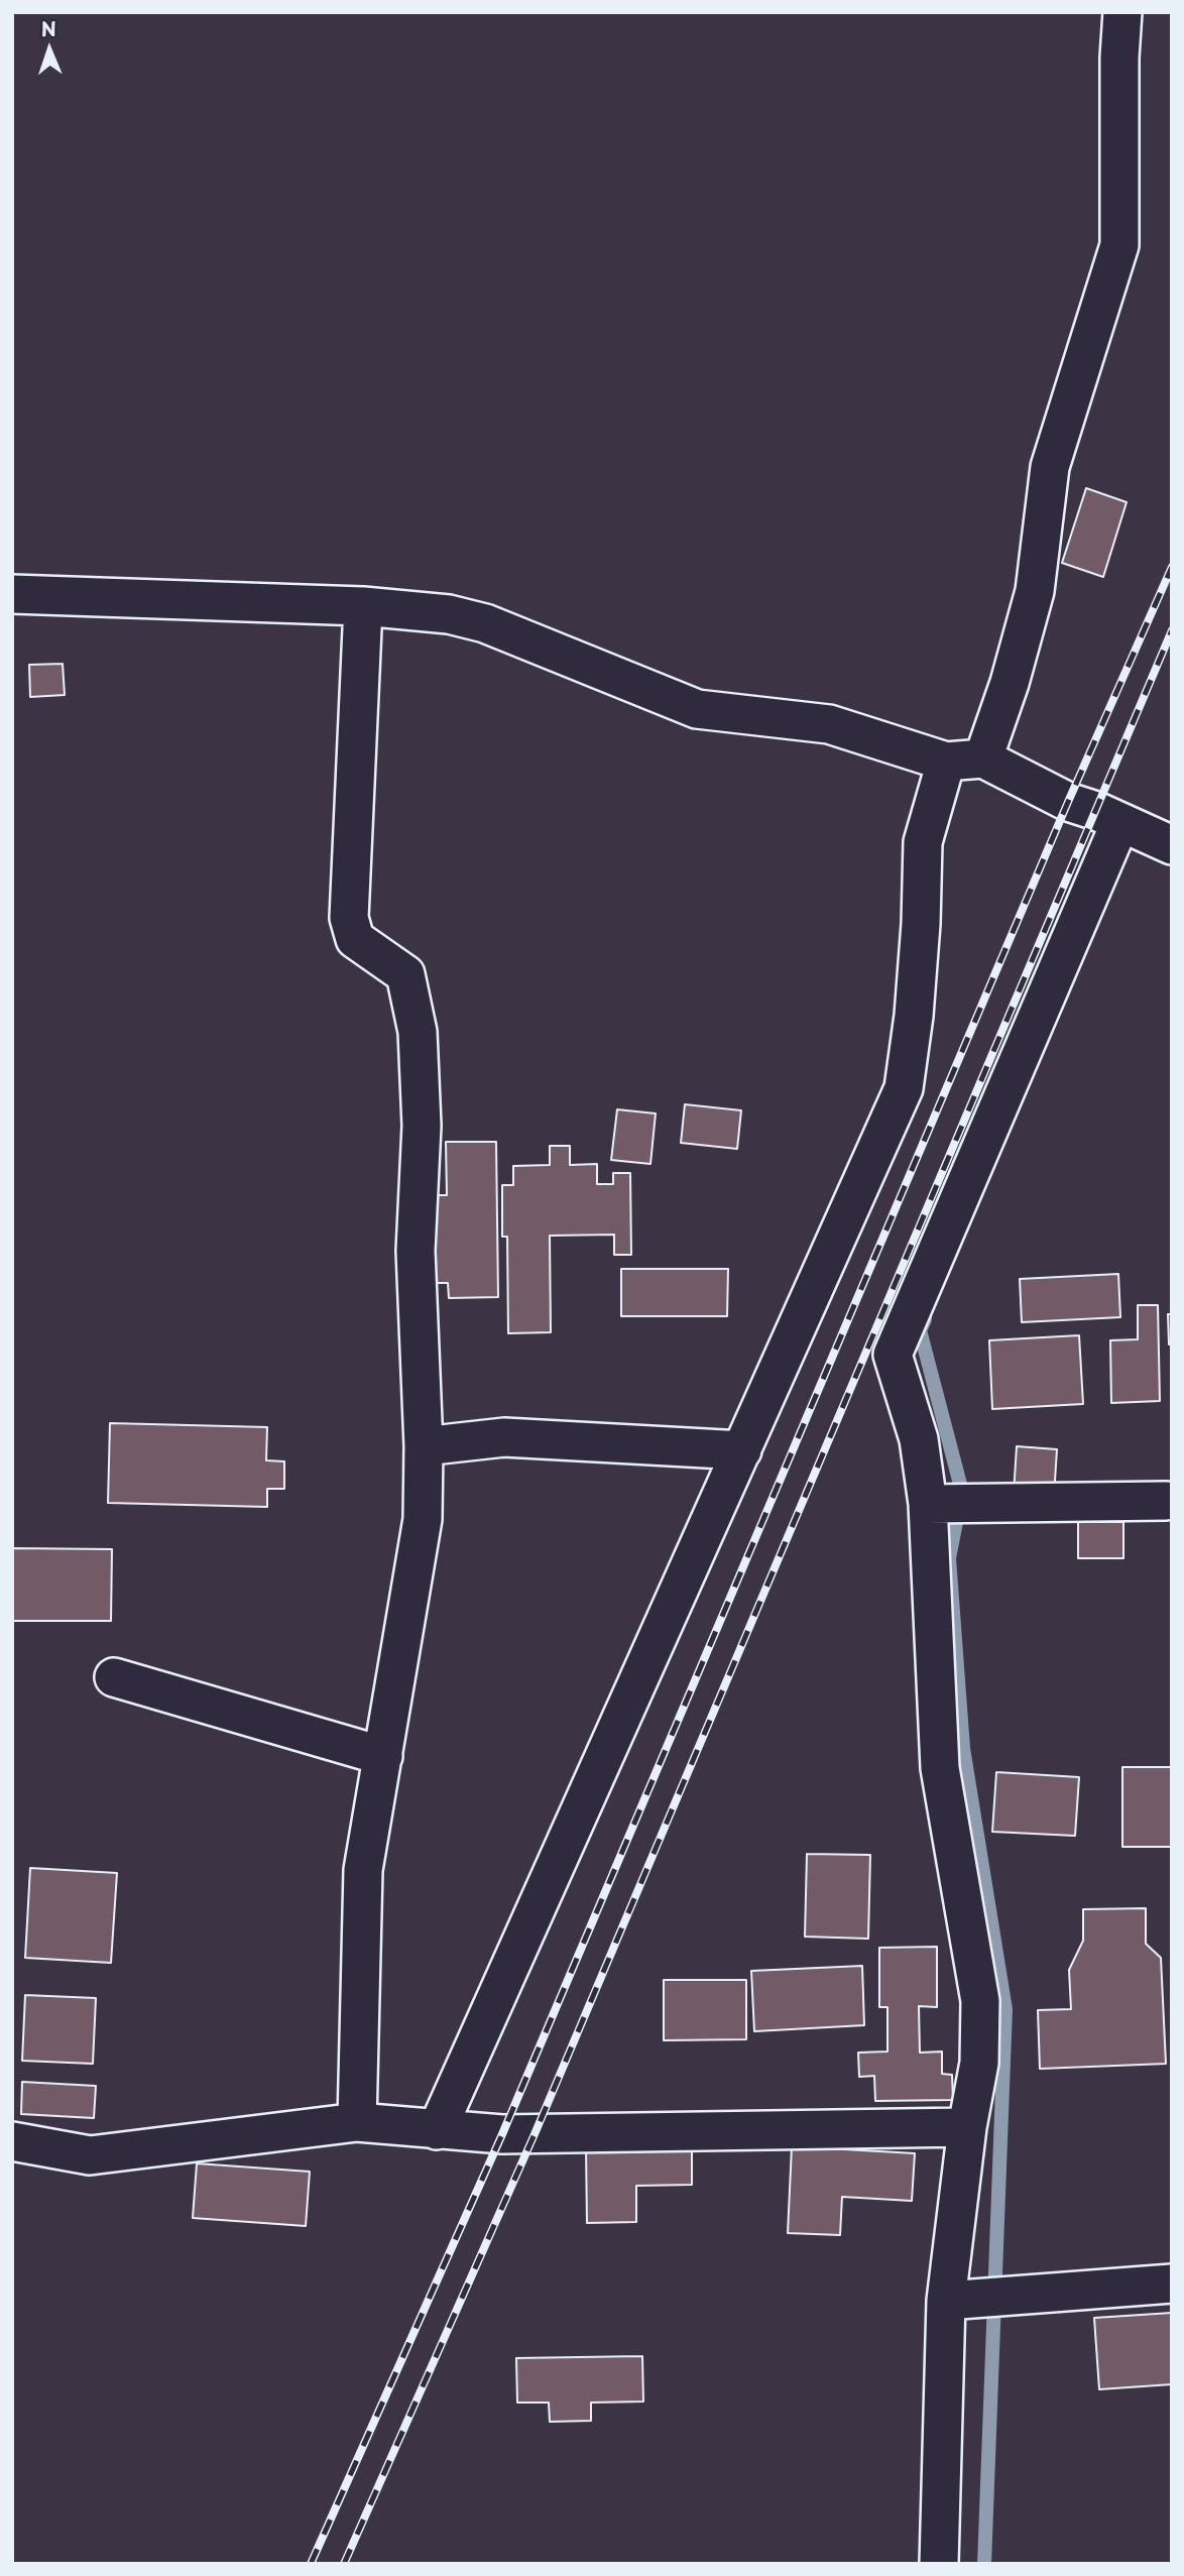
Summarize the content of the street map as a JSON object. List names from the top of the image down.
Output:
{
  "north": "top"
}
